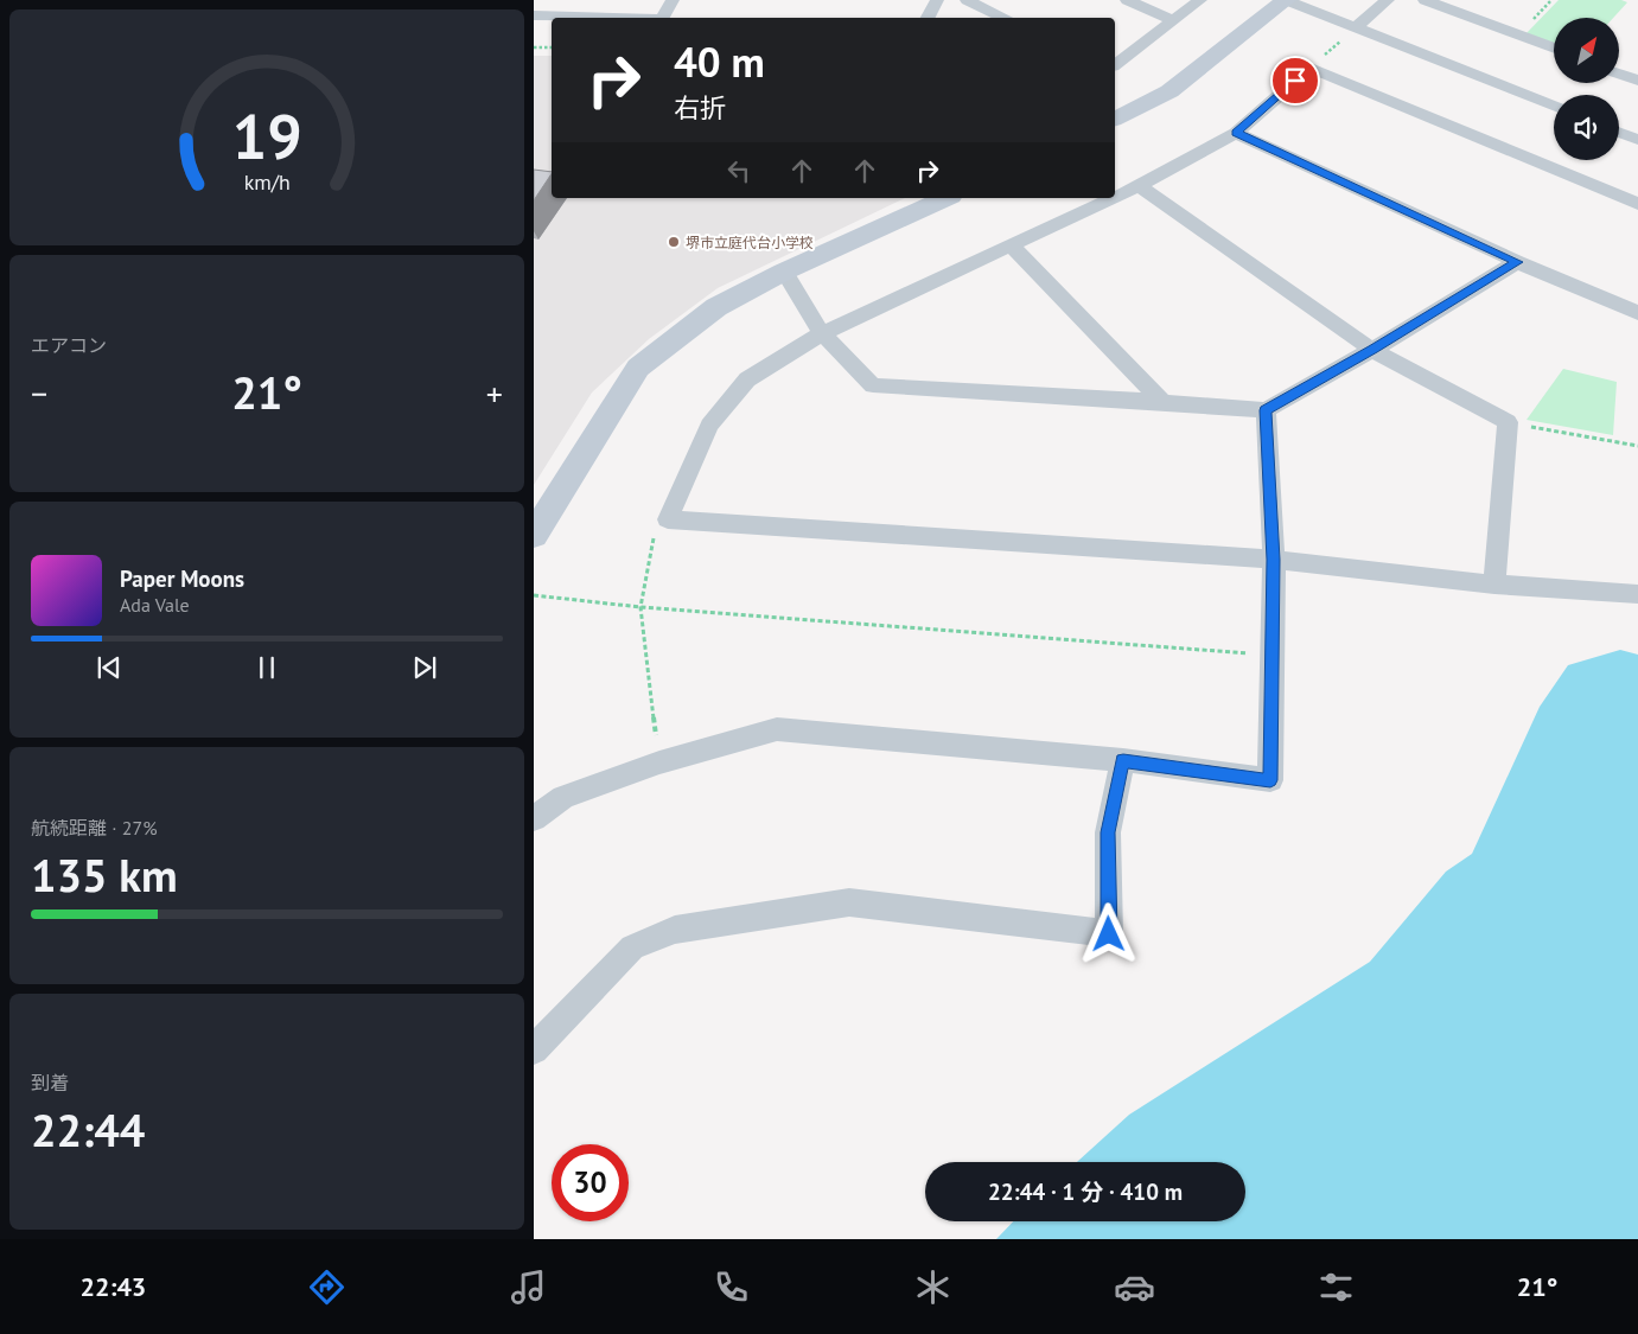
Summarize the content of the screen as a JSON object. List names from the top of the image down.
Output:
{
  "places": ["堺市立庭代台小学校"],
  "north": "top right",
  "page": {
    "turn": ["40 m", "右折"],
    "tile": [
      "エアコン",
      ["航続距離 · 27%", "135 km"],
      ["到着", "22:44"]
    ],
    "heat": ["−", "21°", "+"],
    "song": ["Paper Moons", "Ada Vale"],
    "limit": "30",
    "trip": "22:44 · 1 分 · 410 m",
    "tabs": ["22:43", "21°"],
    "gauge": ["19", "km/h"]
  }
}
